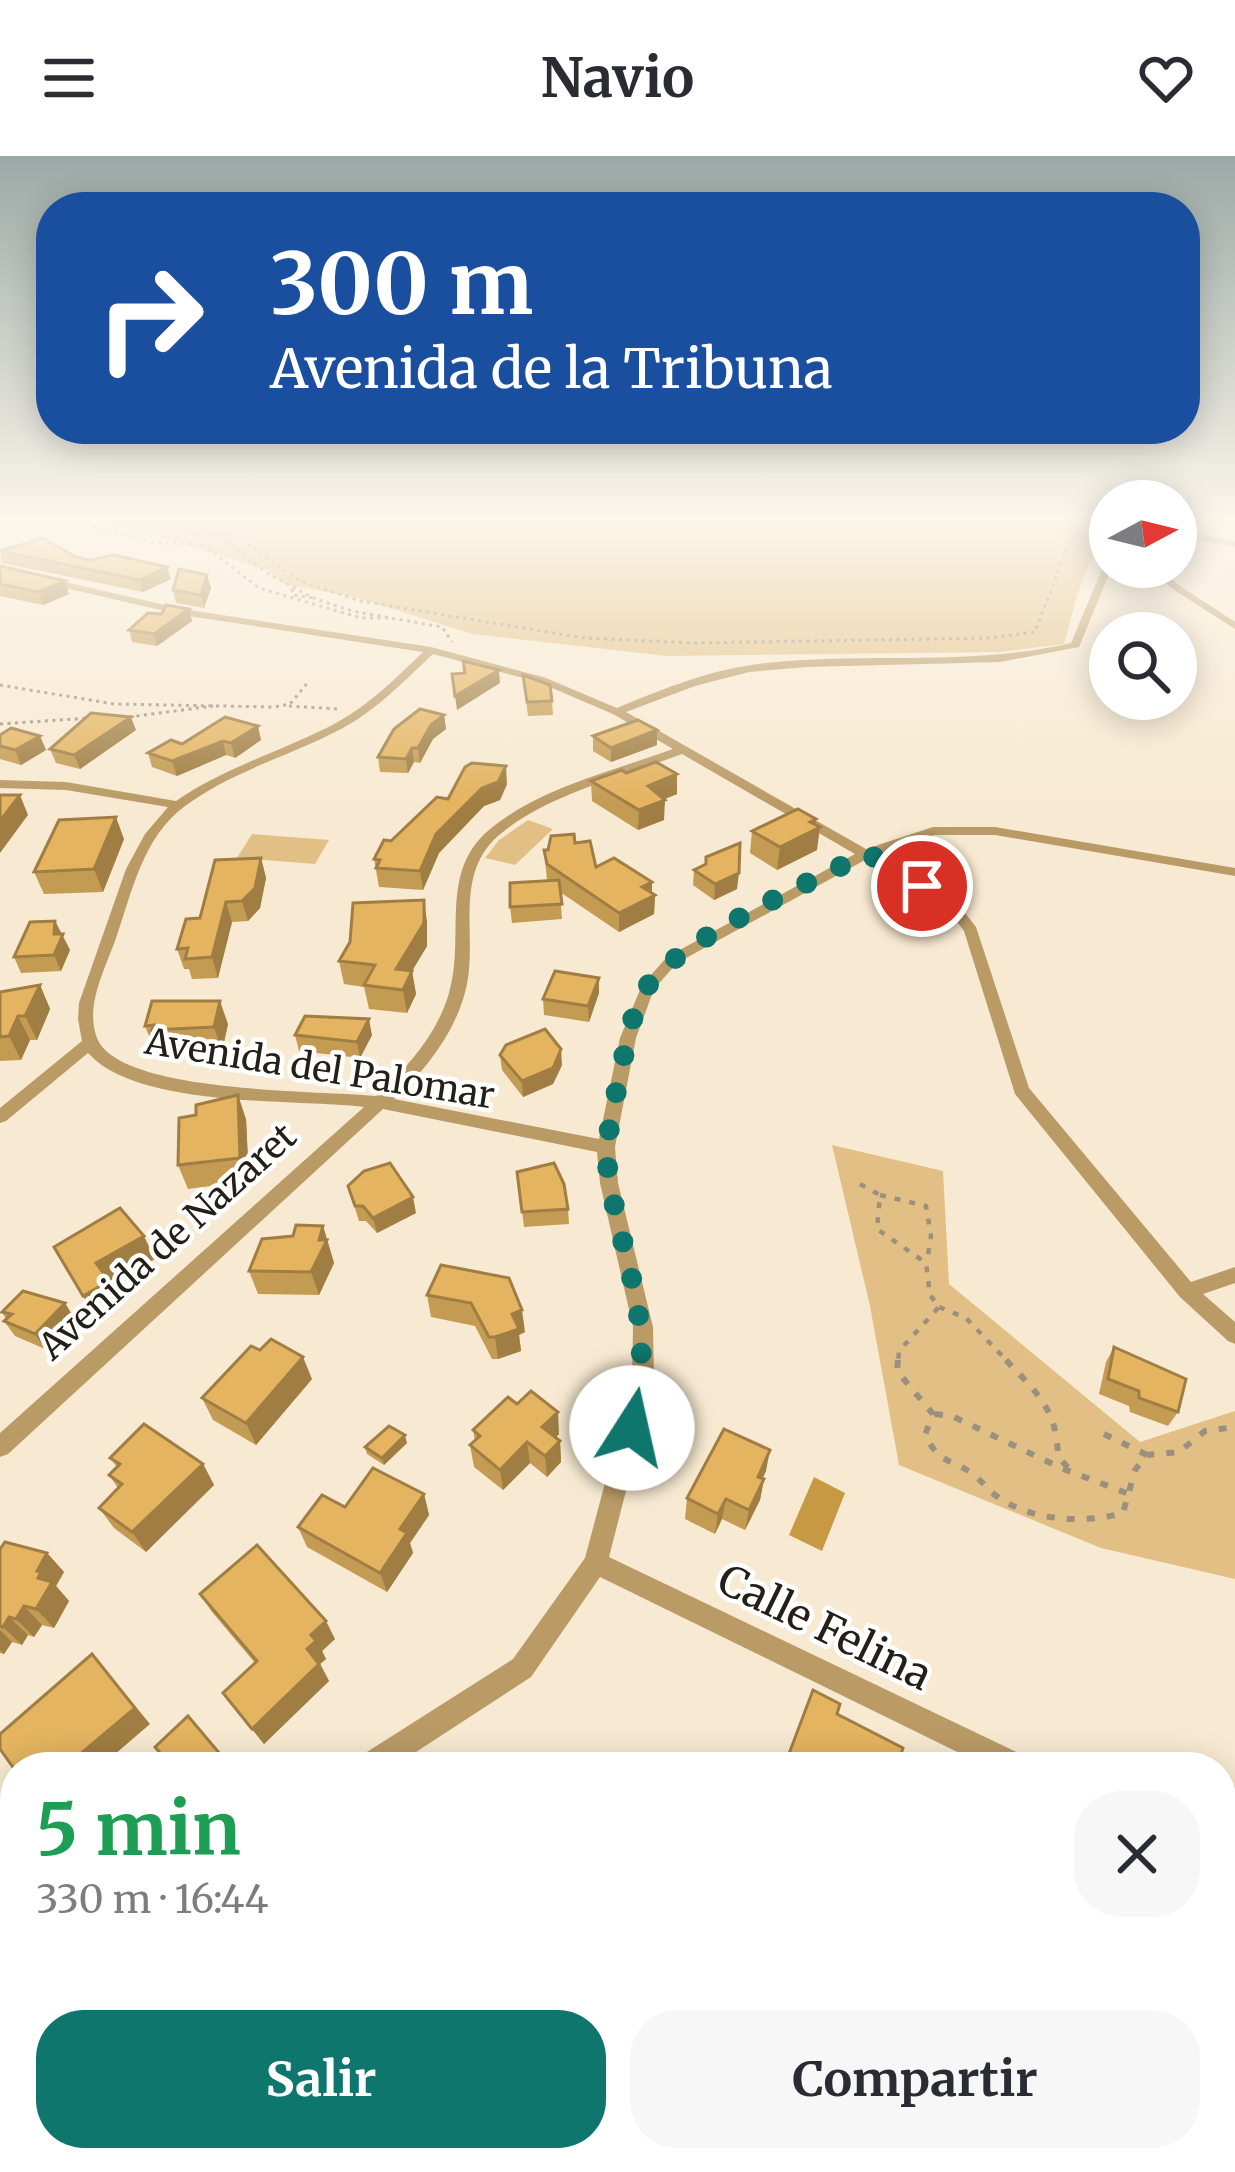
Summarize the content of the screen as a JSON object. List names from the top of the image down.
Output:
{
  "streets": {
    "street": ["Avenida del Palomar", "Avenida de Nazaret", "Calle Felina"]
  },
  "crossings": [
    ["Avenida del Palomar", "Avenida de Nazaret"]
  ],
  "north": "right",
  "page": {
    "header": "Navio",
    "turn": ["300 m", "Avenida de la Tribuna"],
    "heading": ["5 min", "330 m · 16:44"],
    "buttons": ["Salir", "Compartir"]
  }
}
